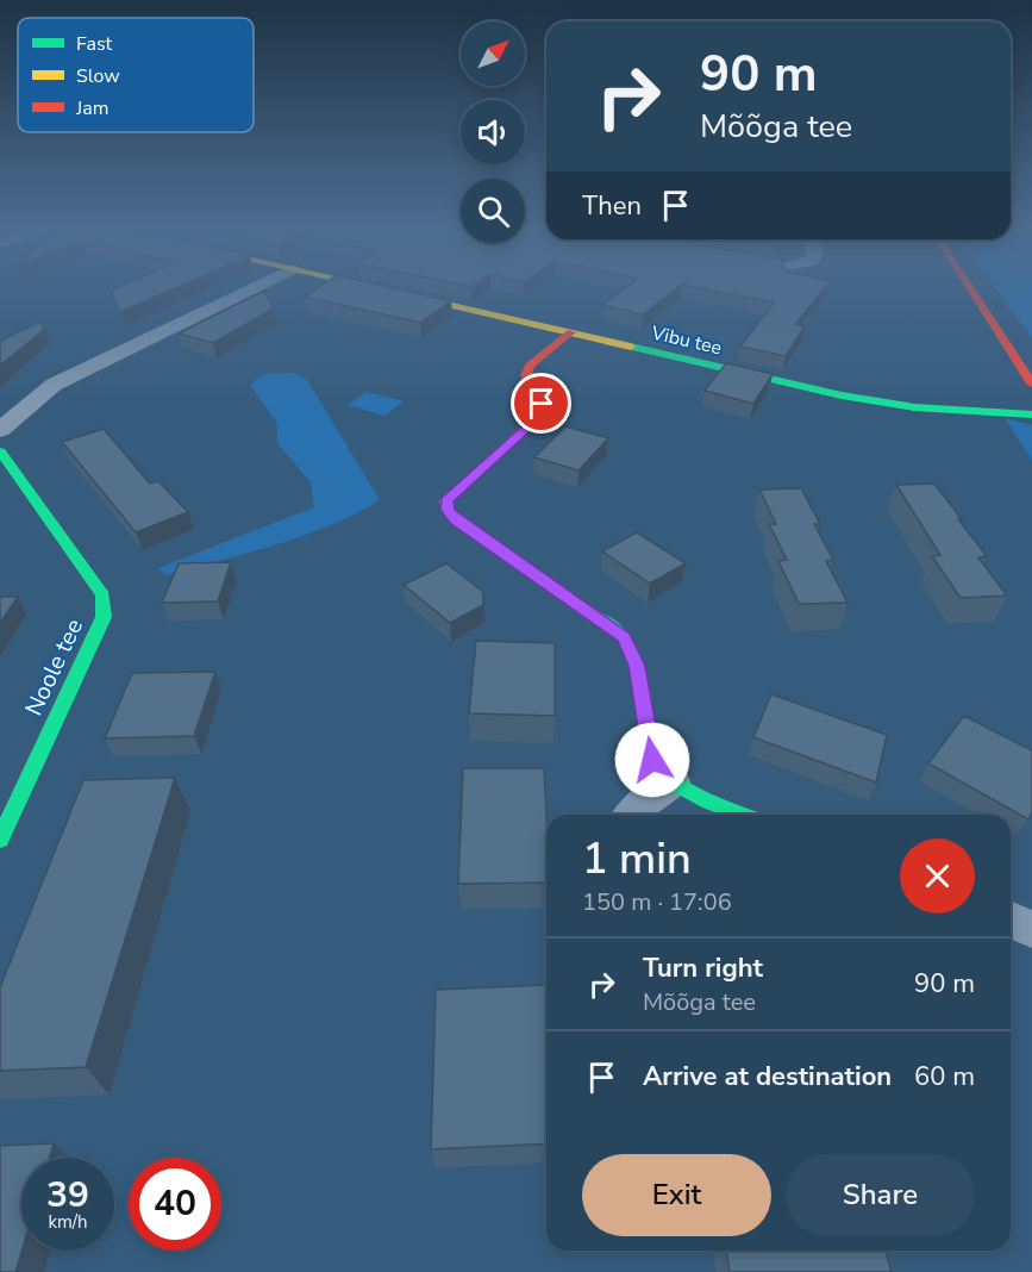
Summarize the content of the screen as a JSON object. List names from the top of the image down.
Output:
{
  "streets": {
    "street": ["Vibu tee", "Noole tee"]
  },
  "legend": ["Fast", "Slow", "Jam"],
  "north": "top right",
  "page": {
    "turn": ["90 m", "Mõõga tee"],
    "then": "Then",
    "heading": ["1 min", "150 m · 17:06"],
    "list": [
      {
        "name": "Turn right",
        "note": "Mõõga tee",
        "value": "90 m"
      },
      {
        "name": "Arrive at destination",
        "value": "60 m"
      }
    ],
    "buttons": ["Exit", "Share"],
    "speed": "39 km/h",
    "limit": "40"
  }
}
